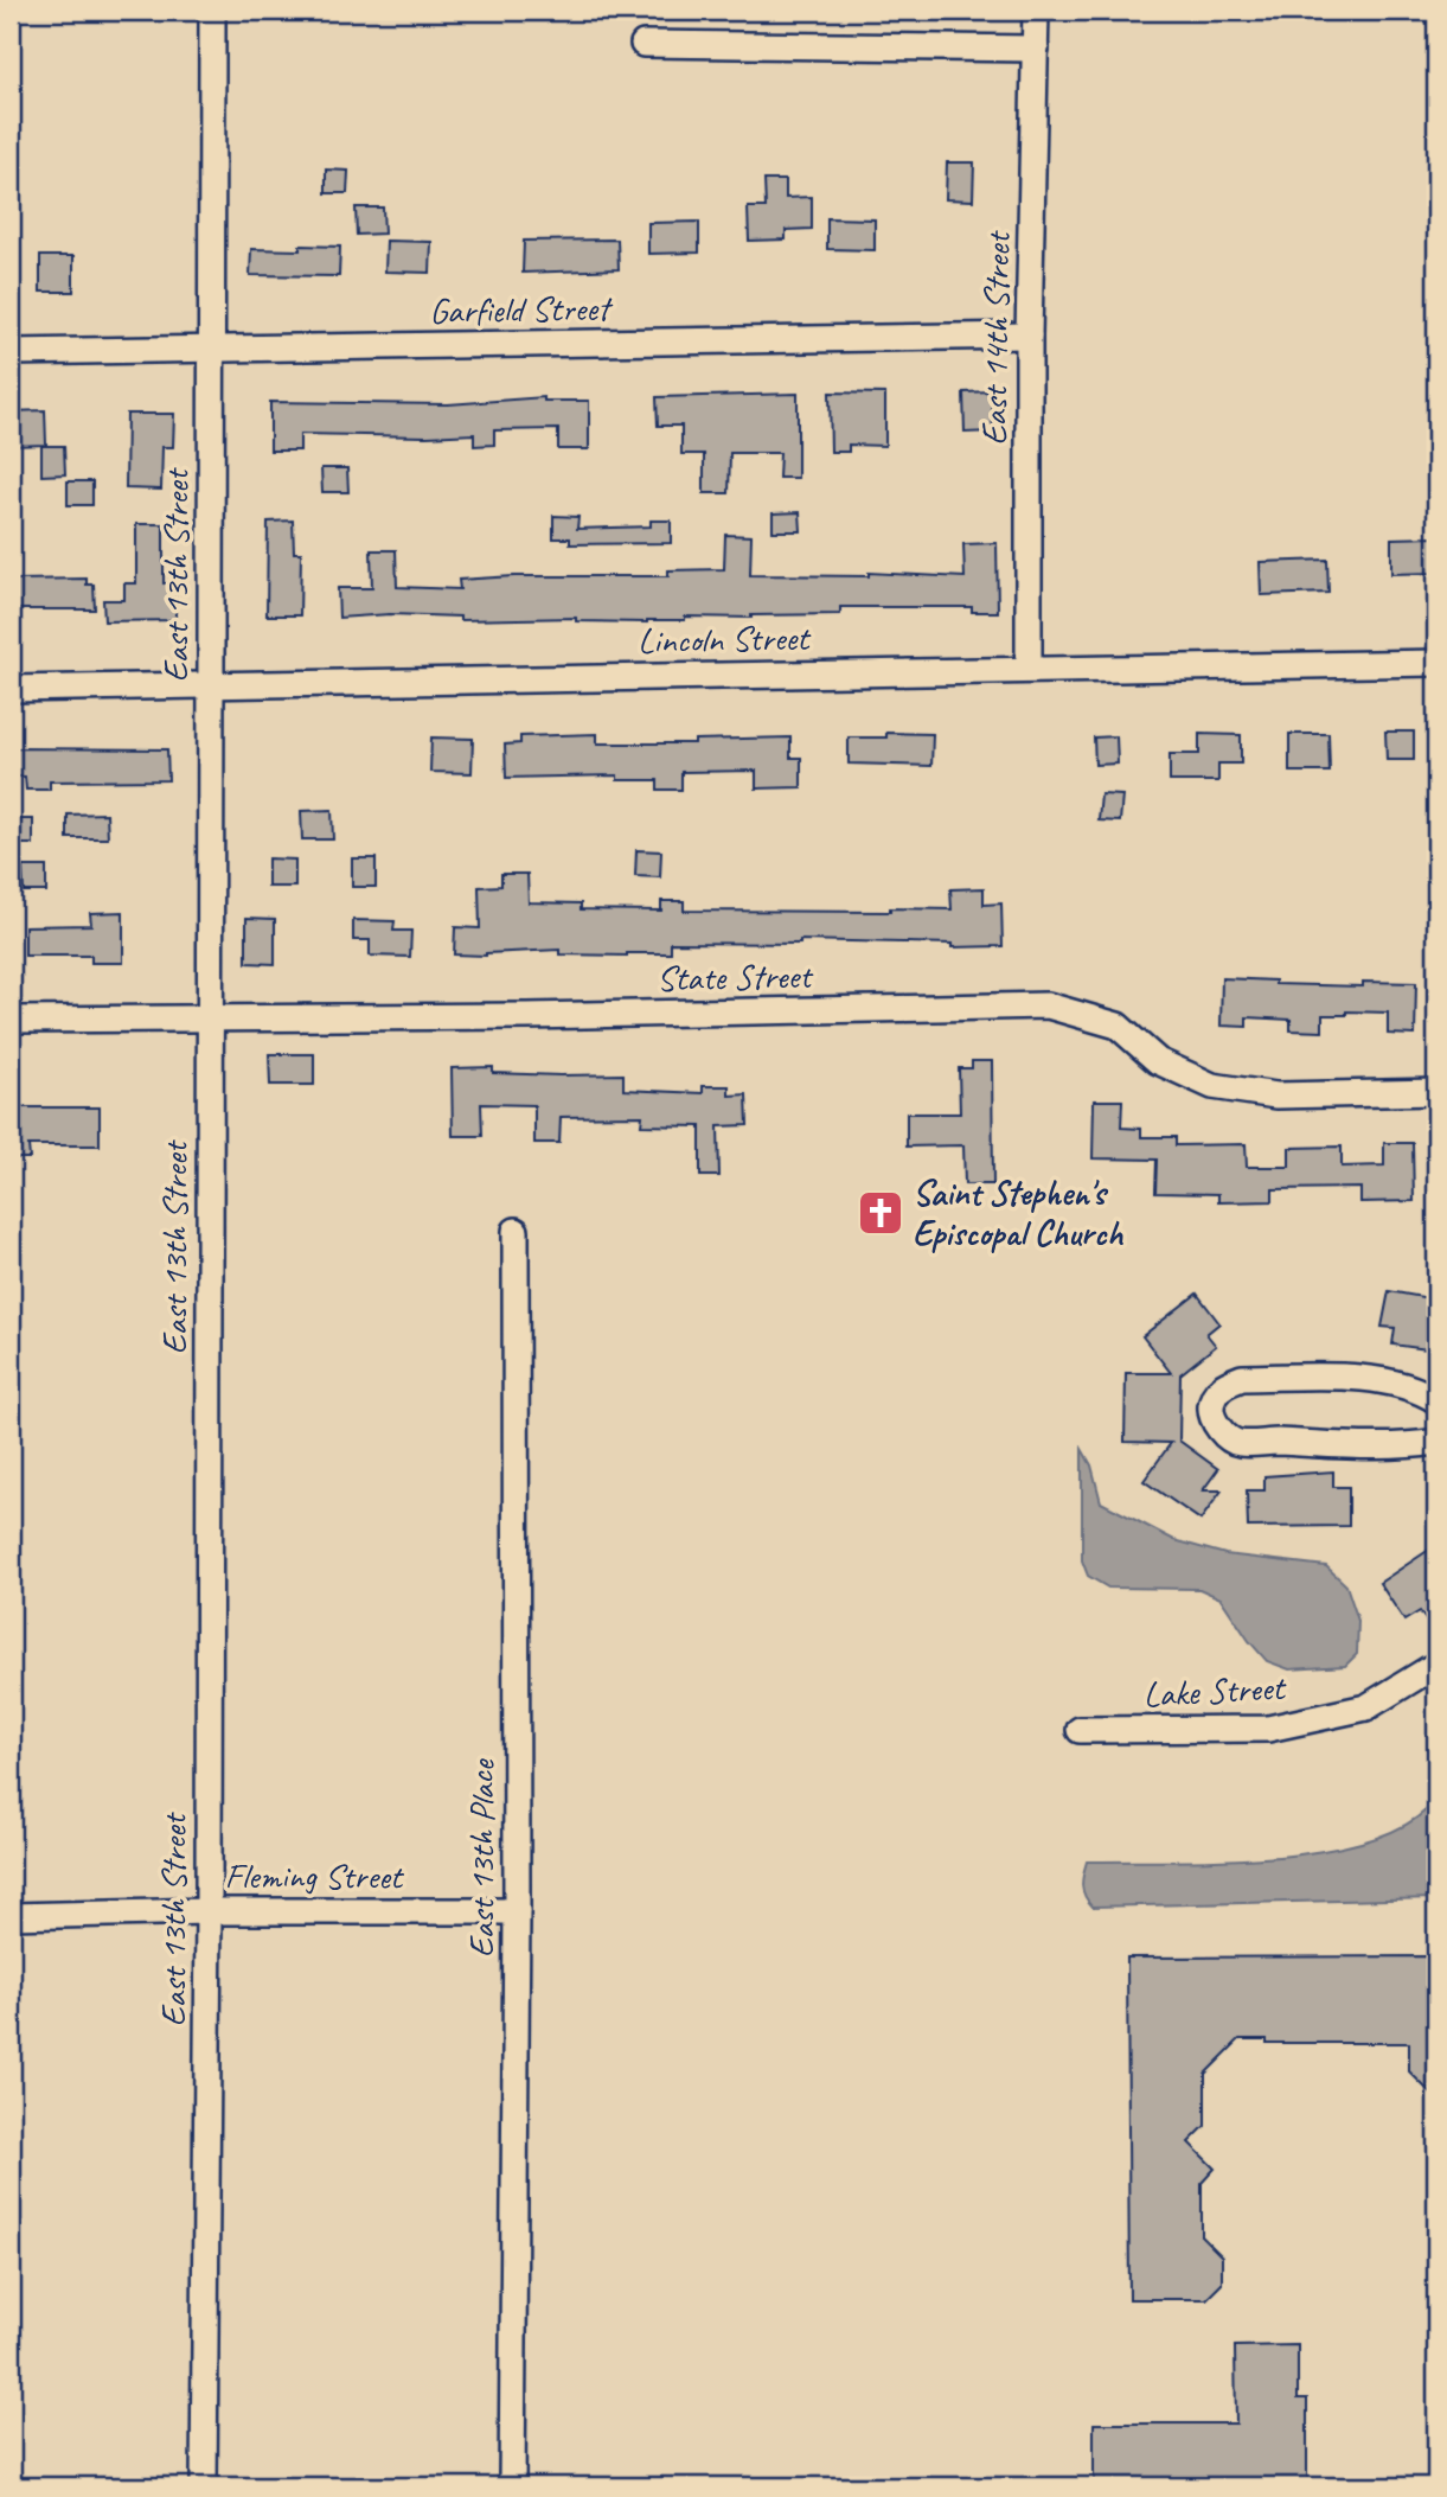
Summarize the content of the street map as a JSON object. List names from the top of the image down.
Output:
{
  "streets": {
    "street": [
      "Garfield Street",
      "East 14th Street",
      "East 13th Street",
      "Lincoln Street",
      "State Street",
      "Lake Street",
      "East 13th Place",
      "Fleming Street"
    ]
  },
  "crossings": [
    ["Garfield Street", "East 14th Street"],
    ["Garfield Street", "East 13th Street"],
    ["East 14th Street", "Lincoln Street"],
    ["East 13th Street", "Lincoln Street"],
    ["East 13th Street", "State Street"],
    ["East 13th Street", "Fleming Street"],
    ["East 13th Place", "Fleming Street"]
  ],
  "places": {
    "church": ["Saint Stephen's Episcopal Church"]
  }
}
